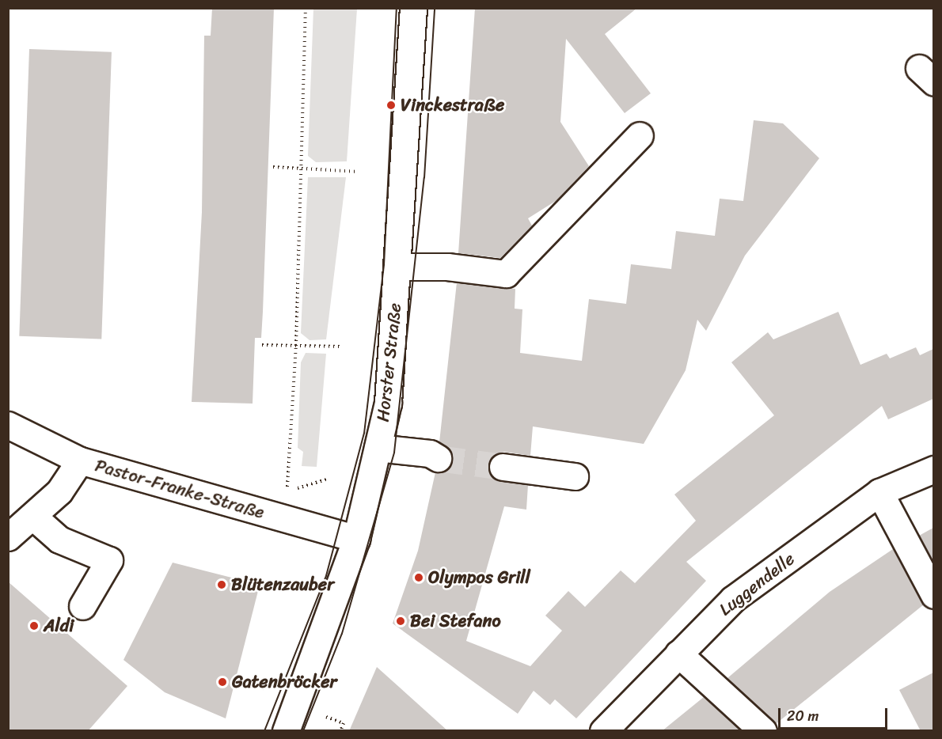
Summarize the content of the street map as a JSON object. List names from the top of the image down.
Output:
{
  "streets": {
    "street": ["Horster Straße", "Pastor-Franke-Straße", "Luggendelle"]
  },
  "crossings": [
    ["Horster Straße", "Pastor-Franke-Straße"]
  ],
  "places": [
    "Vinckestraße",
    "Olympos Grill",
    "Blütenzauber",
    "Bei Stefano",
    "Aldi",
    "Gatenbröcker"
  ],
  "scale_bar": "20 m"
}
